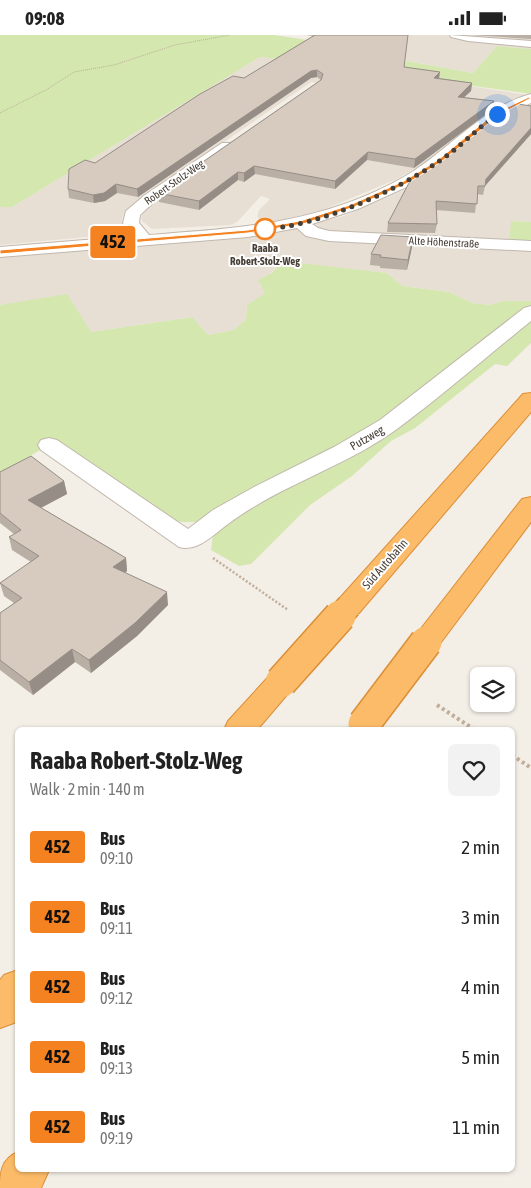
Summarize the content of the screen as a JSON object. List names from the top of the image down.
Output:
{
  "streets": {
    "highway": ["Süd Autobahn"],
    "street": ["Robert-Stolz-Weg", "Alte Höhenstraße", "Putzweg"]
  },
  "places": ["Raaba Robert-Stolz-Weg"],
  "lines": ["bus line 452"],
  "page": {
    "status": "09:08",
    "on_map": "452",
    "heading": ["Raaba Robert-Stolz-Weg", "Walk · 2 min · 140 m"],
    "list": [
      {
        "mark": "452",
        "name": "Bus",
        "note": "09:10",
        "value": "2 min"
      },
      {
        "mark": "452",
        "name": "Bus",
        "note": "09:11",
        "value": "3 min"
      },
      {
        "mark": "452",
        "name": "Bus",
        "note": "09:12",
        "value": "4 min"
      },
      {
        "mark": "452",
        "name": "Bus",
        "note": "09:13",
        "value": "5 min"
      },
      {
        "mark": "452",
        "name": "Bus",
        "note": "09:19",
        "value": "11 min"
      }
    ]
  }
}
